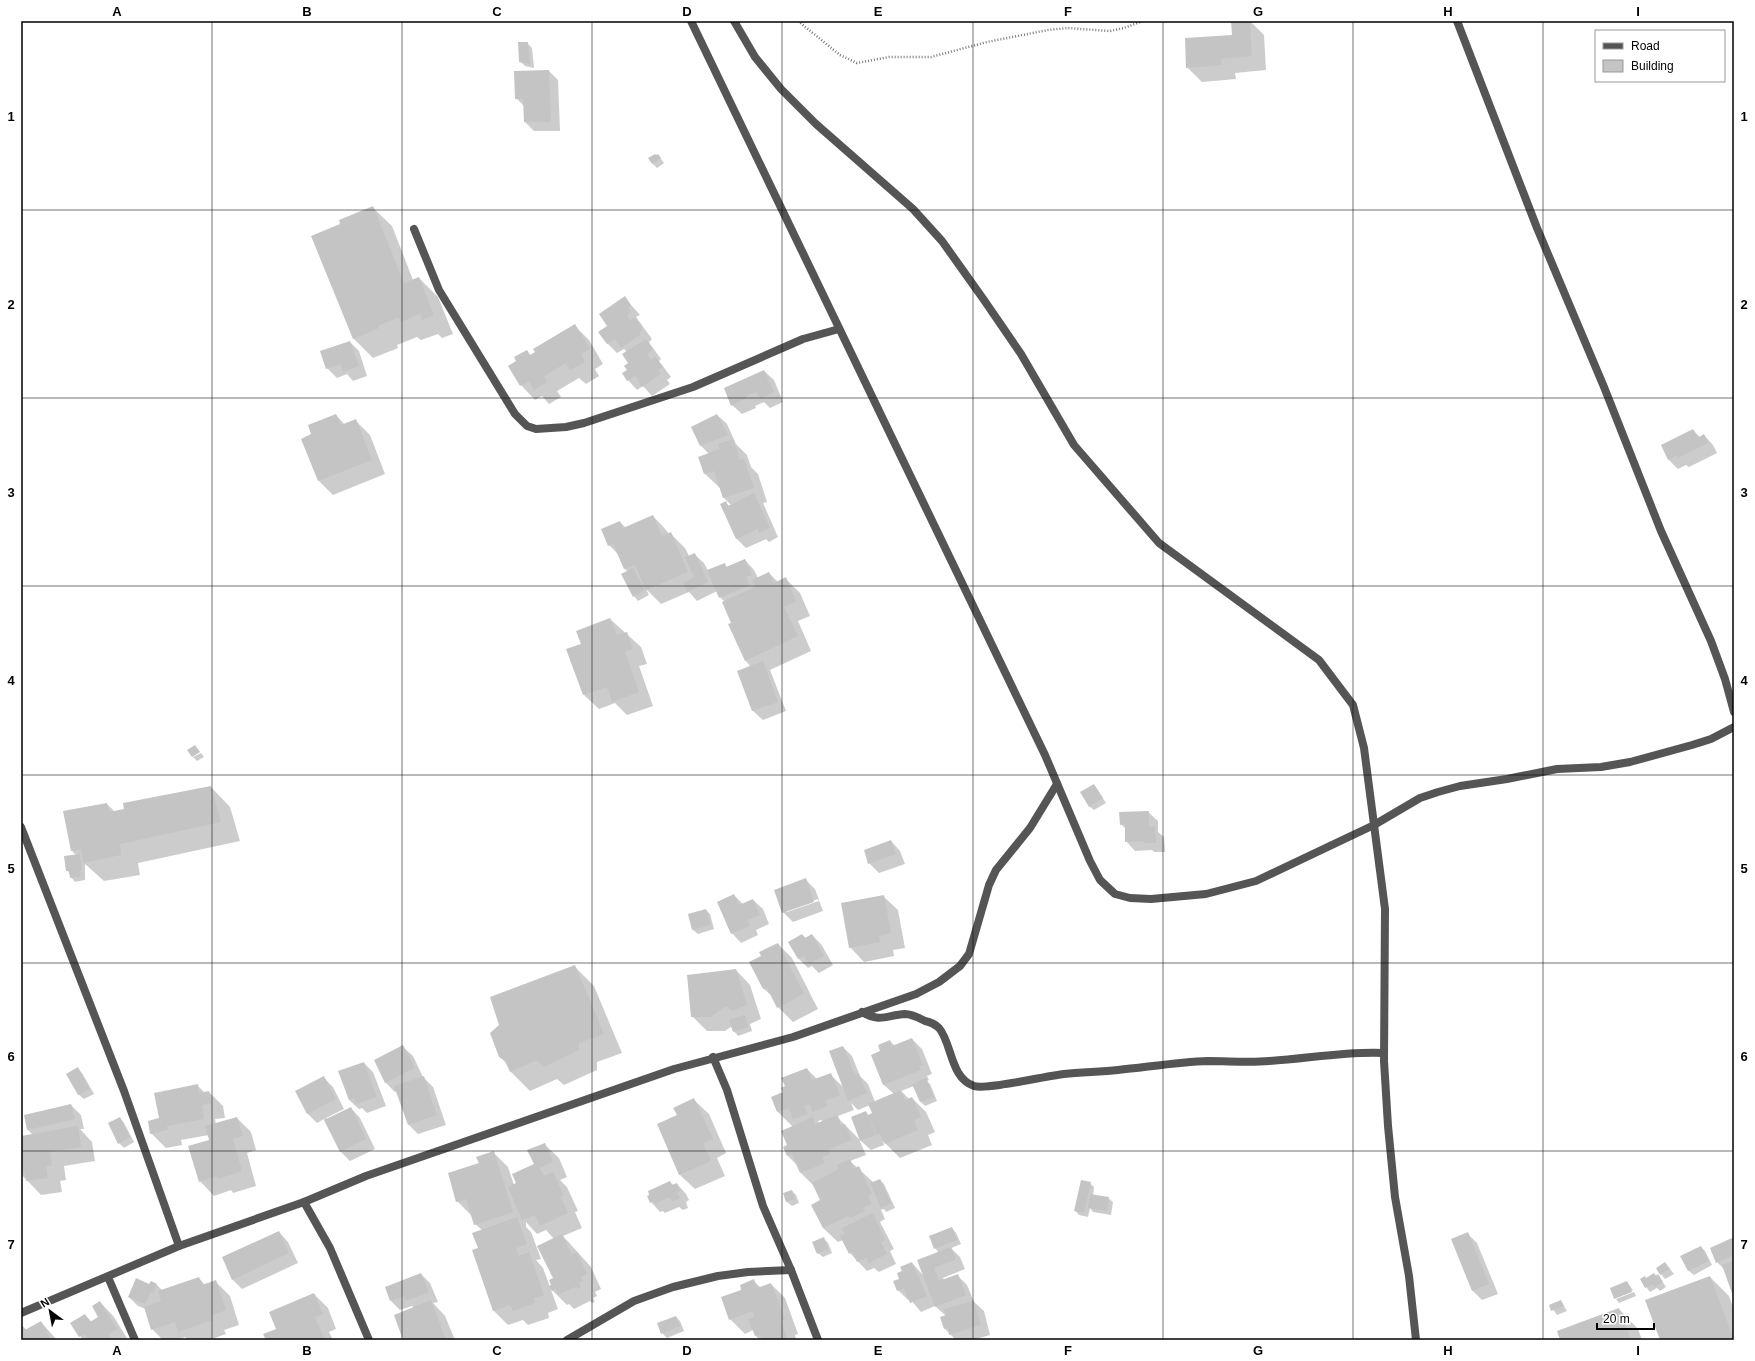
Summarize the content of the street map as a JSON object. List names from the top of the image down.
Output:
{
  "legend": ["Road", "Building"],
  "scale_bar": "20 m",
  "north": "top left",
  "grid": {
    "columns": [
      "A",
      "B",
      "C",
      "D",
      "E",
      "F",
      "G",
      "H",
      "I"
    ],
    "rows": [
      "1",
      "2",
      "3",
      "4",
      "5",
      "6",
      "7"
    ]
  }
}
